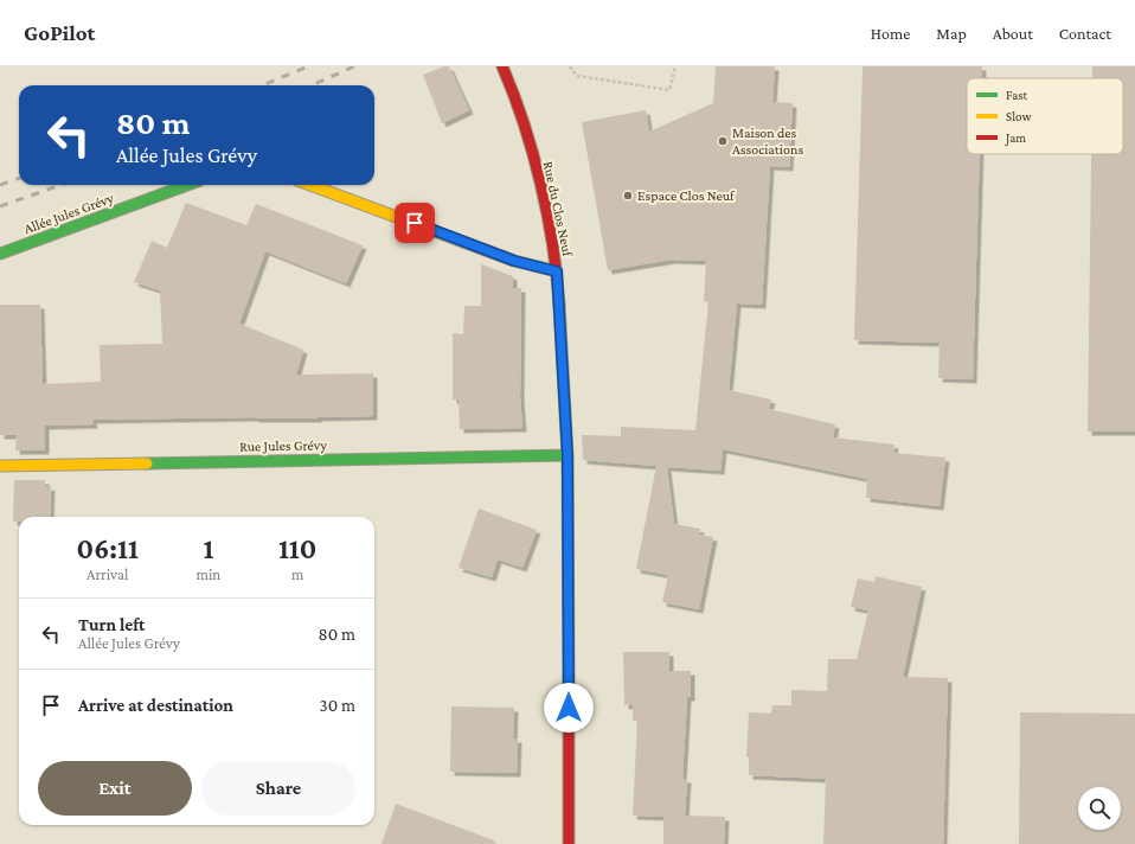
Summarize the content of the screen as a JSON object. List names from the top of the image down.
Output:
{
  "streets": {
    "street": ["Rue du Clos Neuf", "Allée Jules Grévy", "Rue Jules Grévy"]
  },
  "crossings": [
    ["Rue du Clos Neuf", "Rue Jules Grévy"]
  ],
  "places": ["Maison des Associations", "Espace Clos Neuf"],
  "legend": ["Fast", "Slow", "Jam"],
  "page": {
    "header": "GoPilot",
    "nav": [
      "Home",
      "Map",
      "About",
      "Contact"
    ],
    "turn": ["80 m", "Allée Jules Grévy"],
    "eta": [
      "06:11",
      "Arrival",
      "1",
      "min",
      "110",
      "m"
    ],
    "list": [
      {
        "name": "Turn left",
        "note": "Allée Jules Grévy",
        "value": "80 m"
      },
      {
        "name": "Arrive at destination",
        "value": "30 m"
      }
    ],
    "buttons": ["Exit", "Share"]
  }
}
